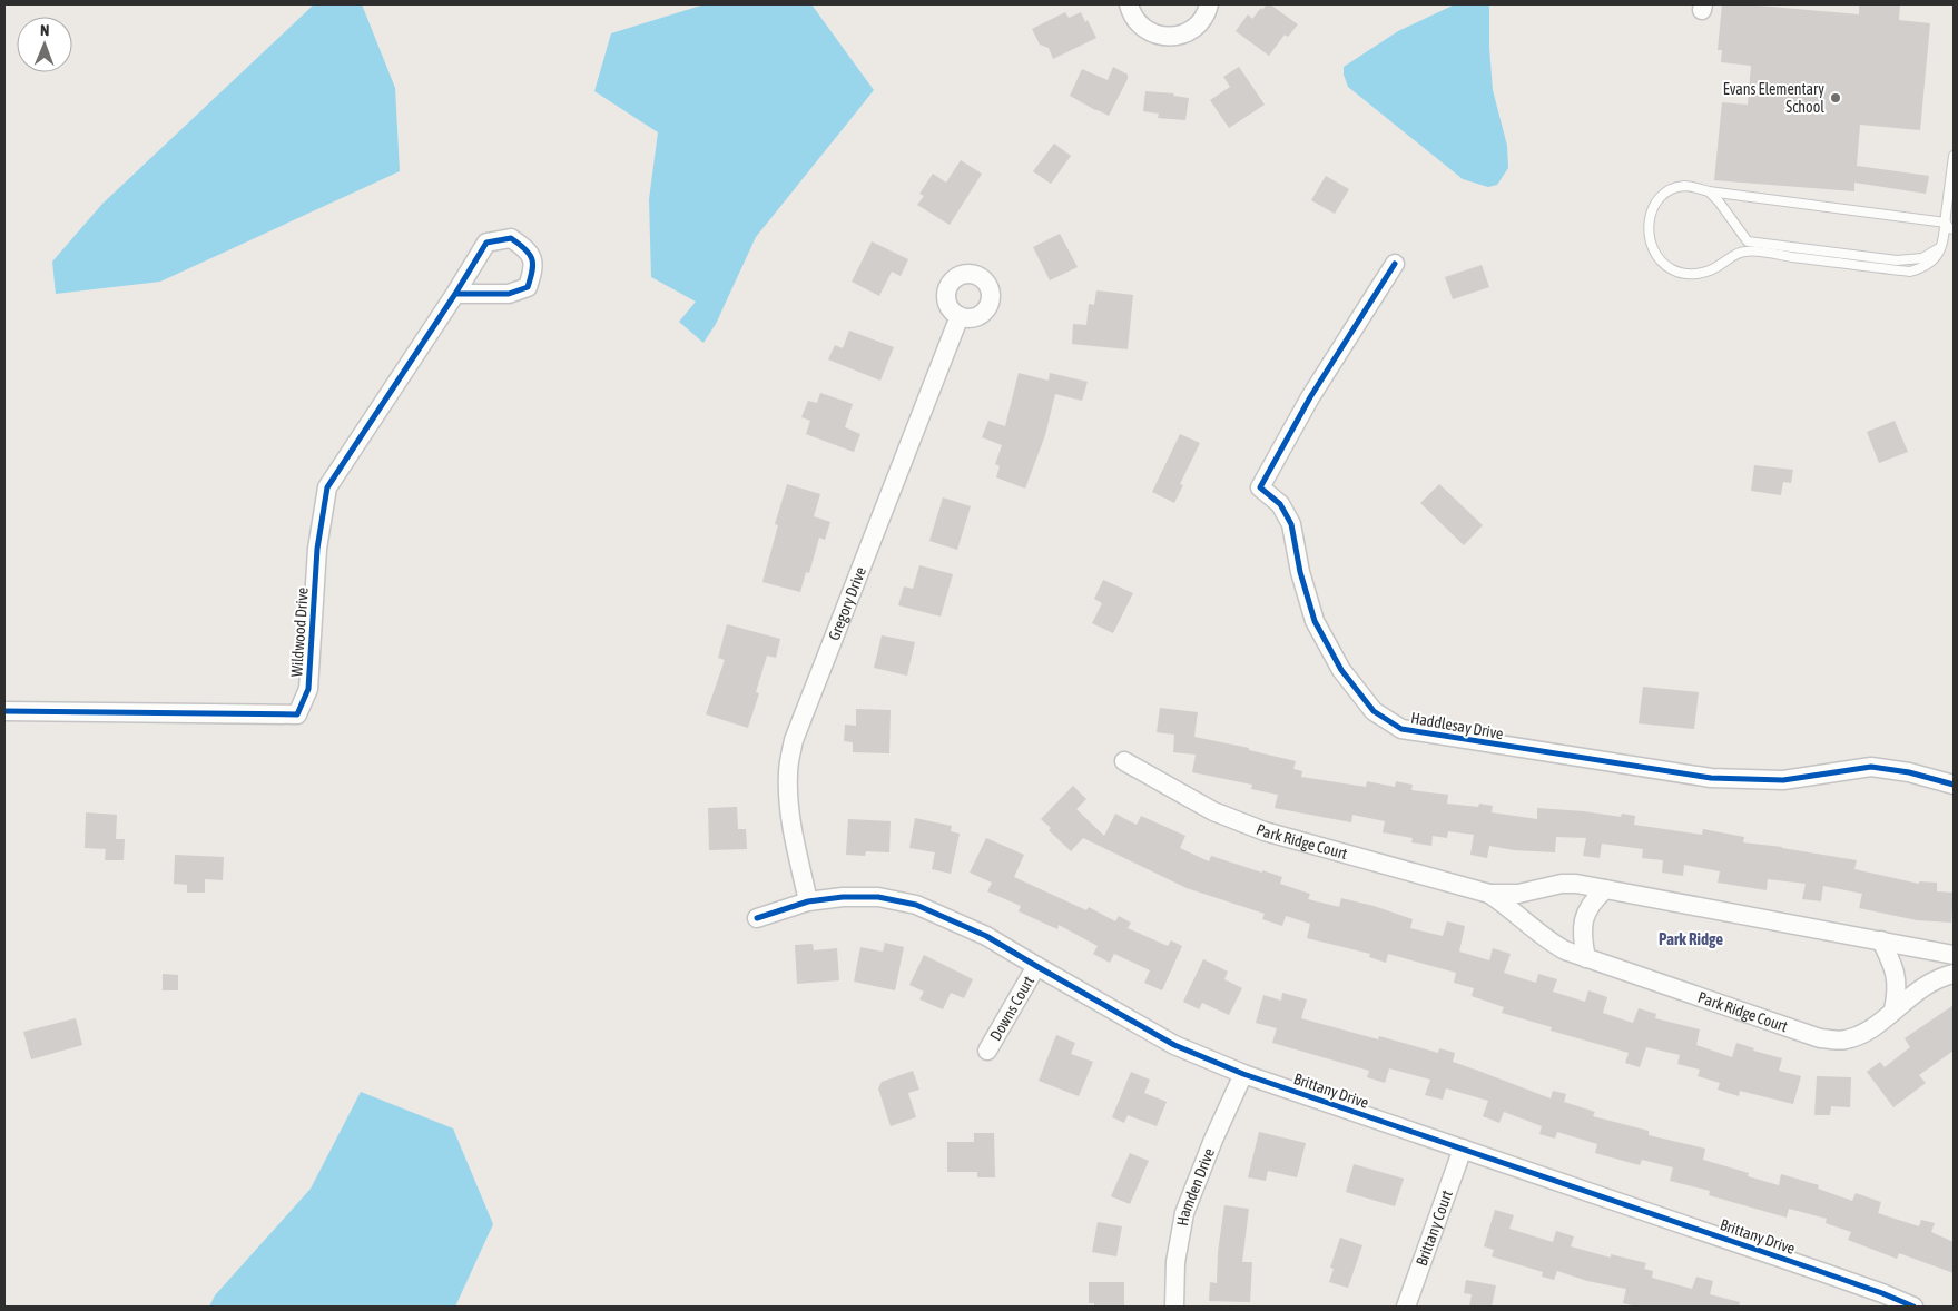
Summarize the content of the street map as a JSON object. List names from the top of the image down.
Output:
{
  "streets": {
    "street": [
      "Gregory Drive",
      "Wildwood Drive",
      "Haddlesay Drive",
      "Park Ridge Court",
      "Downs Court",
      "Brittany Drive",
      "Hamden Drive",
      "Brittany Court"
    ]
  },
  "crossings": [
    ["Gregory Drive", "Brittany Drive"],
    ["Downs Court", "Brittany Drive"],
    ["Brittany Drive", "Hamden Drive"],
    ["Brittany Drive", "Brittany Court"]
  ],
  "districts": ["Park Ridge"],
  "places": ["Evans Elementary School"],
  "north": "top"
}
